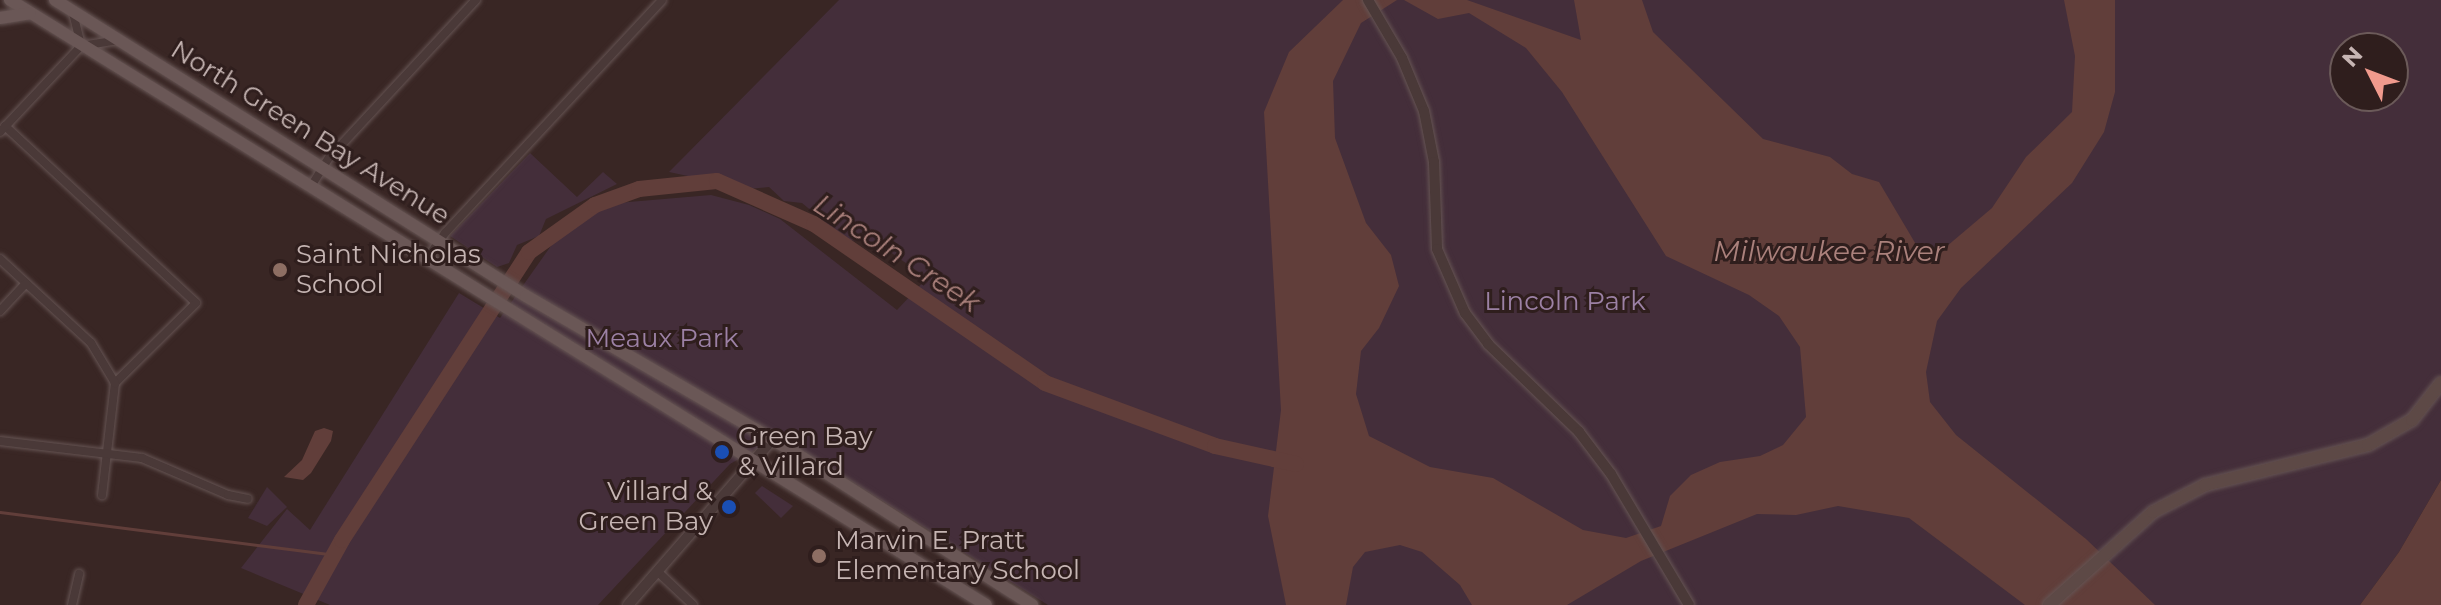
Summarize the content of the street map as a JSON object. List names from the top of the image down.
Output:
{
  "streets": {
    "main road": ["North Green Bay Avenue"]
  },
  "water": ["Milwaukee River", "Lincoln Creek"],
  "parks": ["Lincoln Park", "Meaux Park"],
  "places": [
    "Saint Nicholas School",
    "Green Bay & Villard",
    "Villard & Green Bay",
    "Marvin E. Pratt Elementary School"
  ],
  "north": "top left"
}
